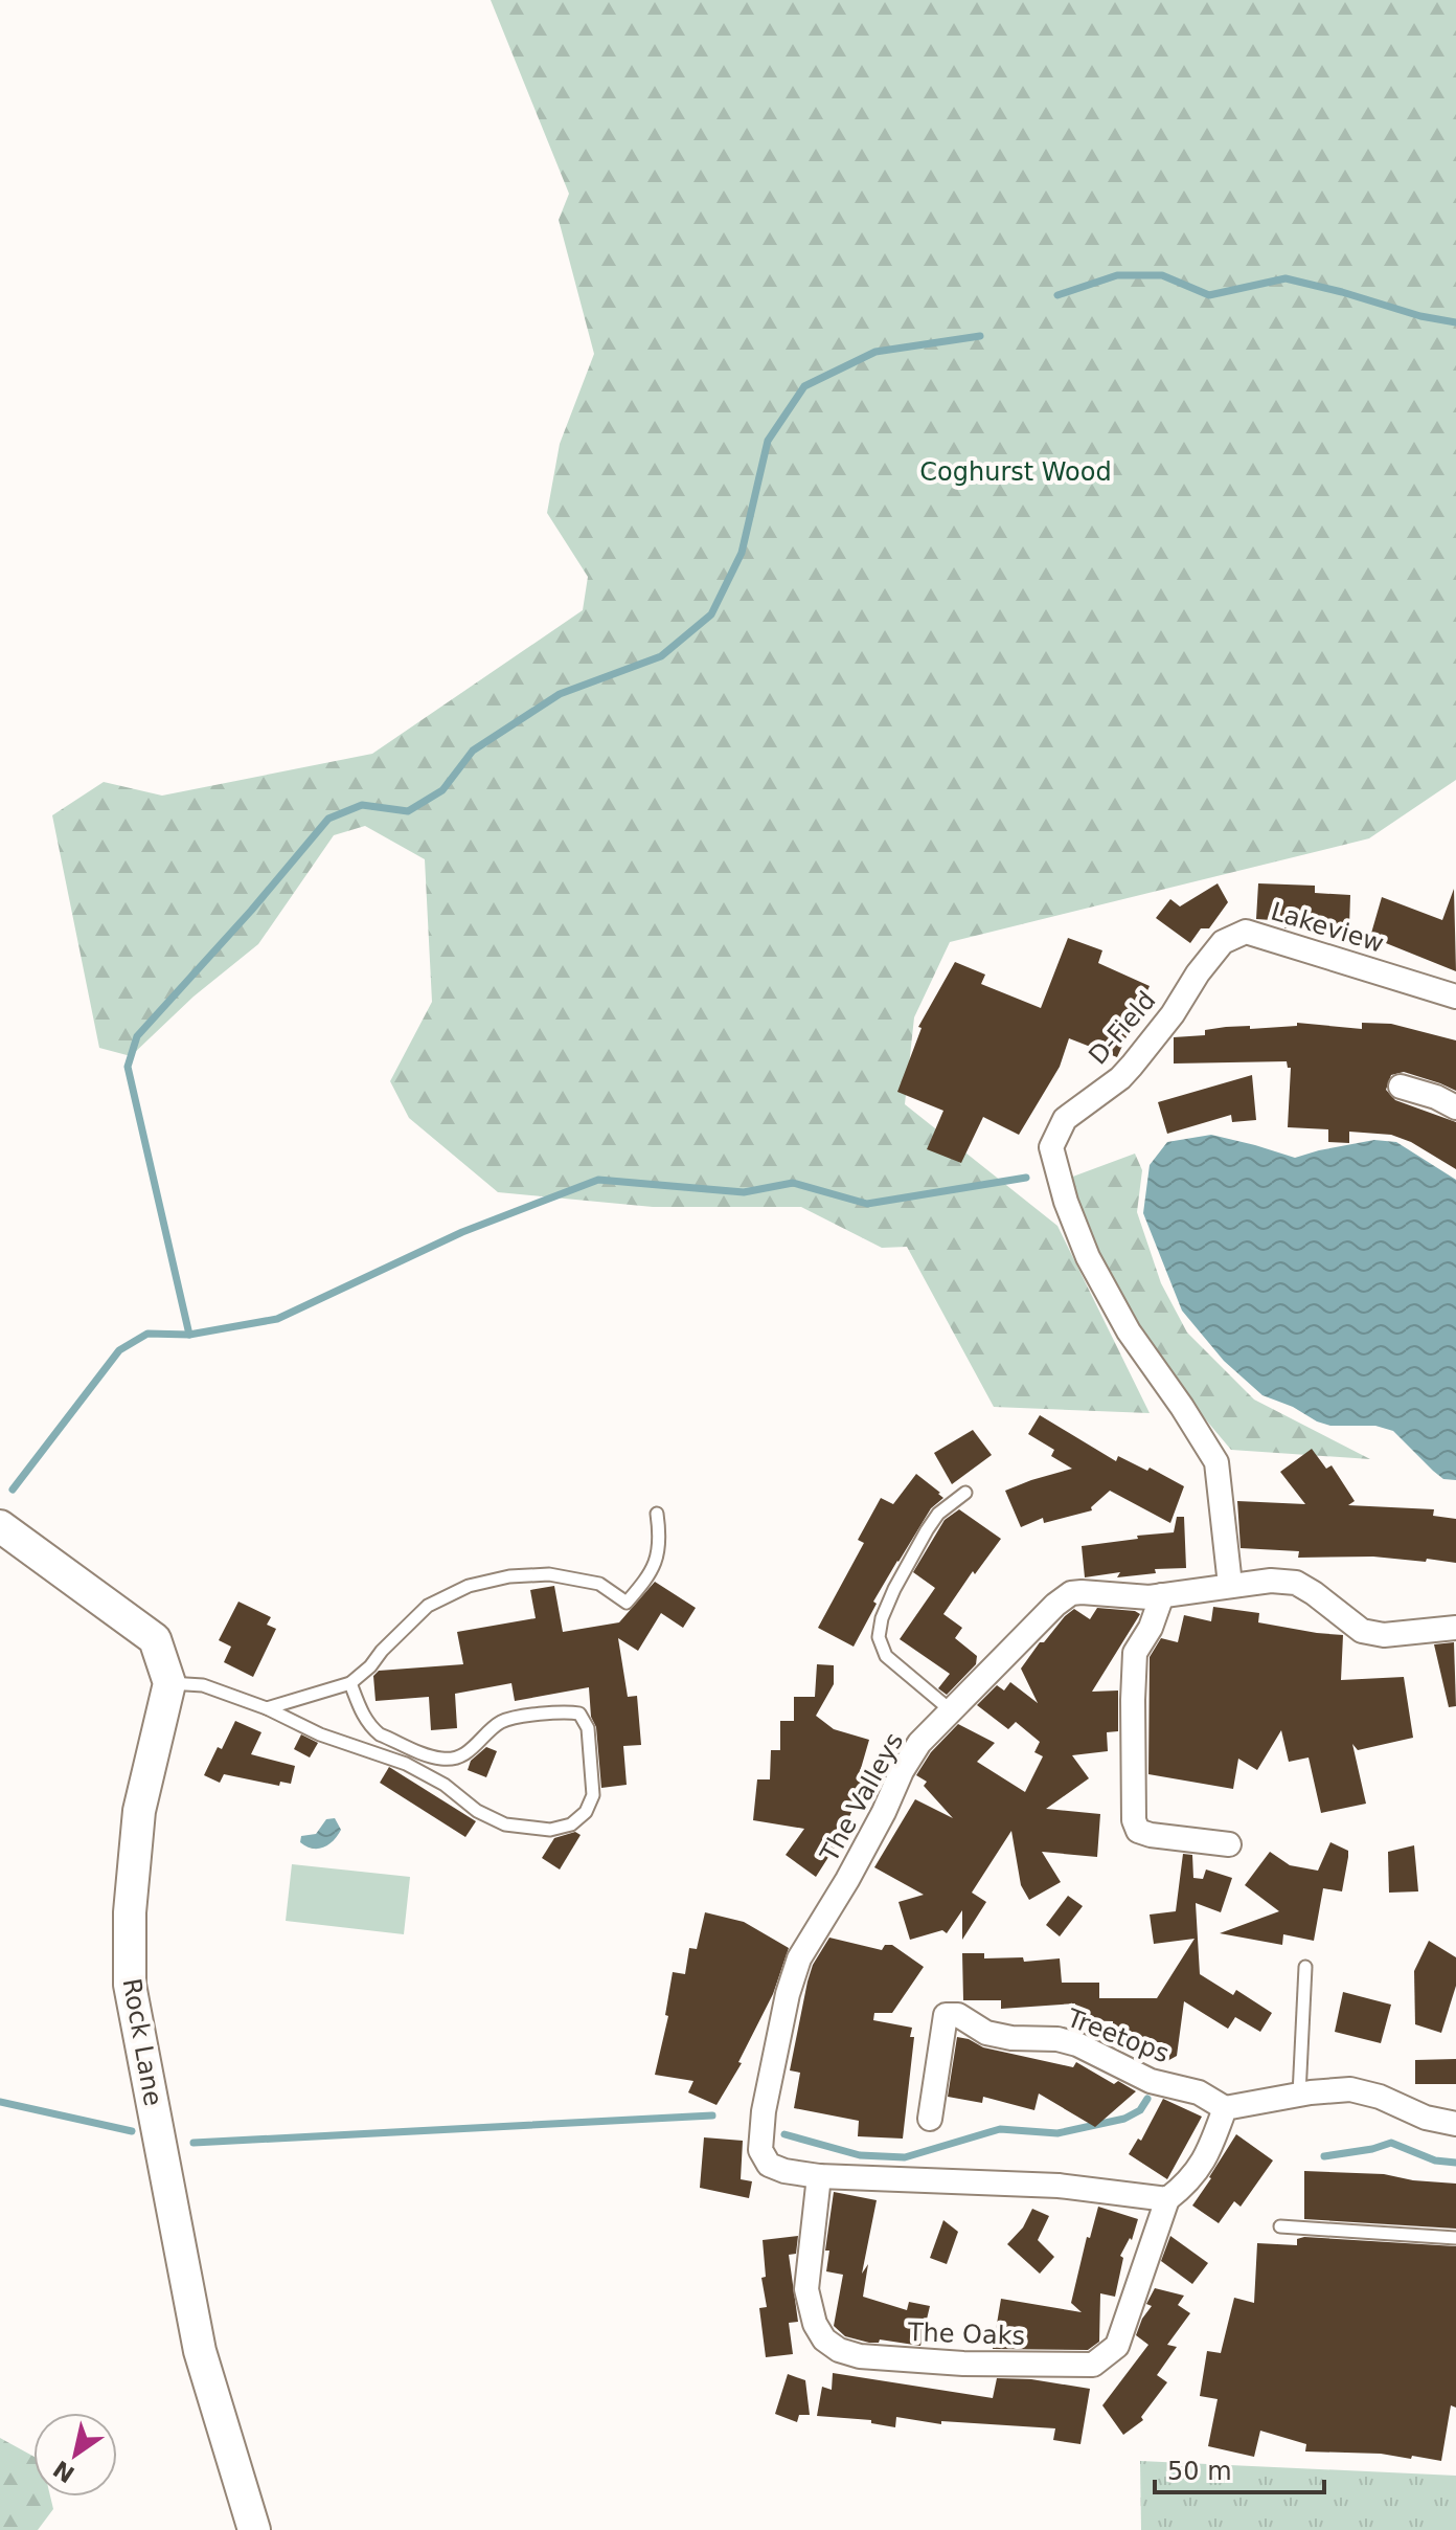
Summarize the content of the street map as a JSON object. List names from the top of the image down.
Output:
{
  "streets": {
    "street": [
      "Lakeview",
      "D-Field",
      "The Valleys",
      "Treetops",
      "Rock Lane",
      "The Oaks"
    ]
  },
  "crossings": [
    ["Lakeview", "D-Field"],
    ["D-Field", "The Valleys"],
    ["The Valleys", "The Oaks"]
  ],
  "parks": ["Coghurst Wood"],
  "scale_bar": "50 m",
  "north": "bottom left"
}
